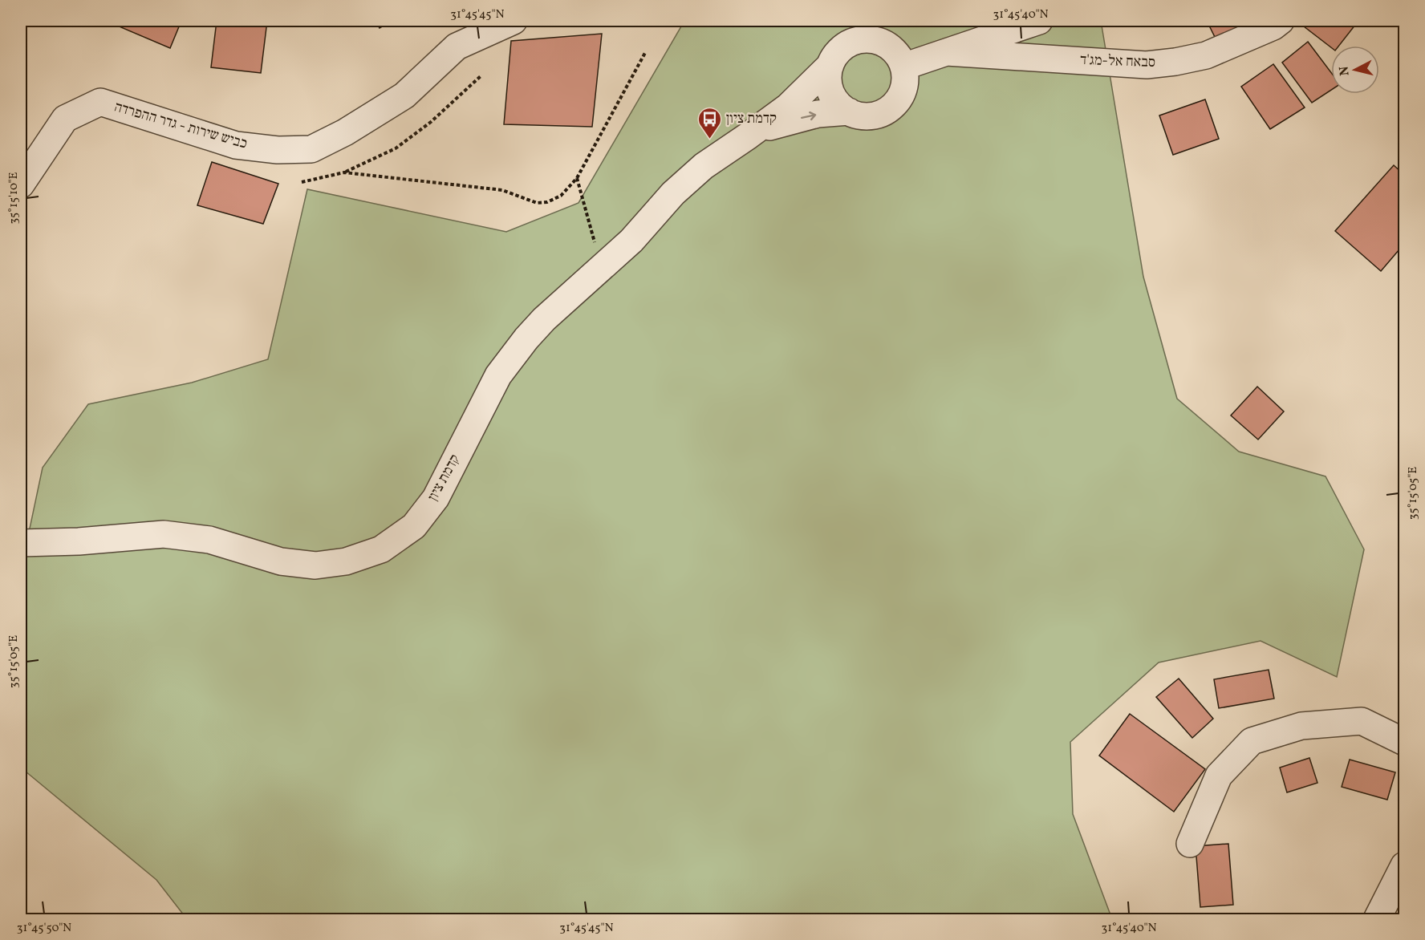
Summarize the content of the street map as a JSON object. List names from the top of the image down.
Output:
{
  "streets": {
    "street": ["סבאח אל-מג'ד", "כביש שירות - גדר ההפרדה", "קדמת ציון"]
  },
  "places": {
    "bus stop": ["קדמת ציון"]
  },
  "north": "left",
  "coordinates": [
    "31°45'45\"N",
    "31°45'40\"N",
    "35°15'10\"E",
    "35°15'05\"E",
    "31°45'50\"N"
  ]
}
